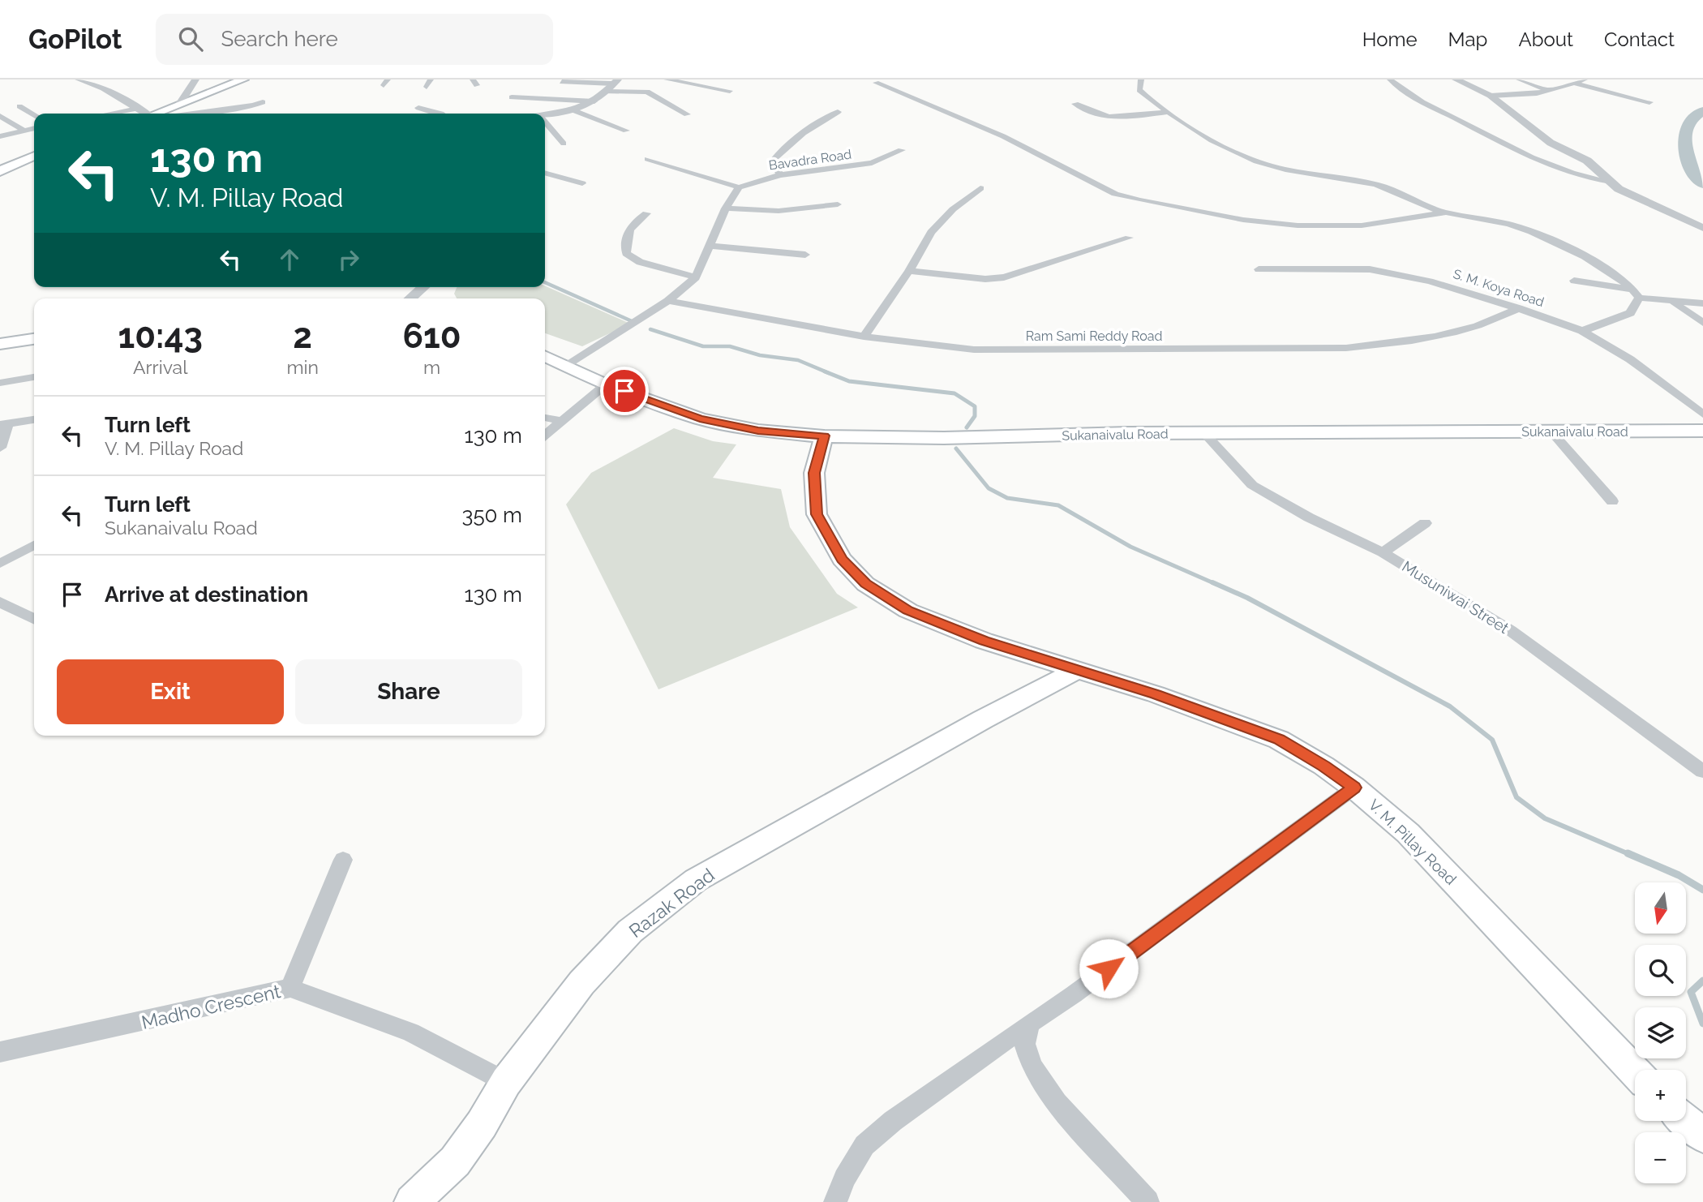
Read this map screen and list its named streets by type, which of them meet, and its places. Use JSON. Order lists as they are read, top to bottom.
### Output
{
  "streets": {
    "main road": ["Sukanaivalu Road", "V. M. Pillay Road", "Razak Road"],
    "street": [
      "Bavadra Road",
      "S. M. Koya Road",
      "Ram Sami Reddy Road",
      "Musuniwai Street",
      "Madho Crescent"
    ]
  },
  "crossings": [
    ["S. M. Koya Road", "Ram Sami Reddy Road"],
    ["Sukanaivalu Road", "Musuniwai Street"],
    ["Sukanaivalu Road", "V. M. Pillay Road"],
    ["V. M. Pillay Road", "Razak Road"],
    ["Razak Road", "Madho Crescent"]
  ],
  "north": "bottom",
  "page": {
    "header": "GoPilot",
    "search": "Search here",
    "nav": [
      "Home",
      "Map",
      "About",
      "Contact"
    ],
    "turn": ["130 m", "V. M. Pillay Road"],
    "eta": [
      "10:43",
      "Arrival",
      "2",
      "min",
      "610",
      "m"
    ],
    "list": [
      {
        "name": "Turn left",
        "note": "V. M. Pillay Road",
        "value": "130 m"
      },
      {
        "name": "Turn left",
        "note": "Sukanaivalu Road",
        "value": "350 m"
      },
      {
        "name": "Arrive at destination",
        "value": "130 m"
      }
    ],
    "buttons": ["Exit", "Share"],
    "map_buttons": ["+", "−"]
  }
}
